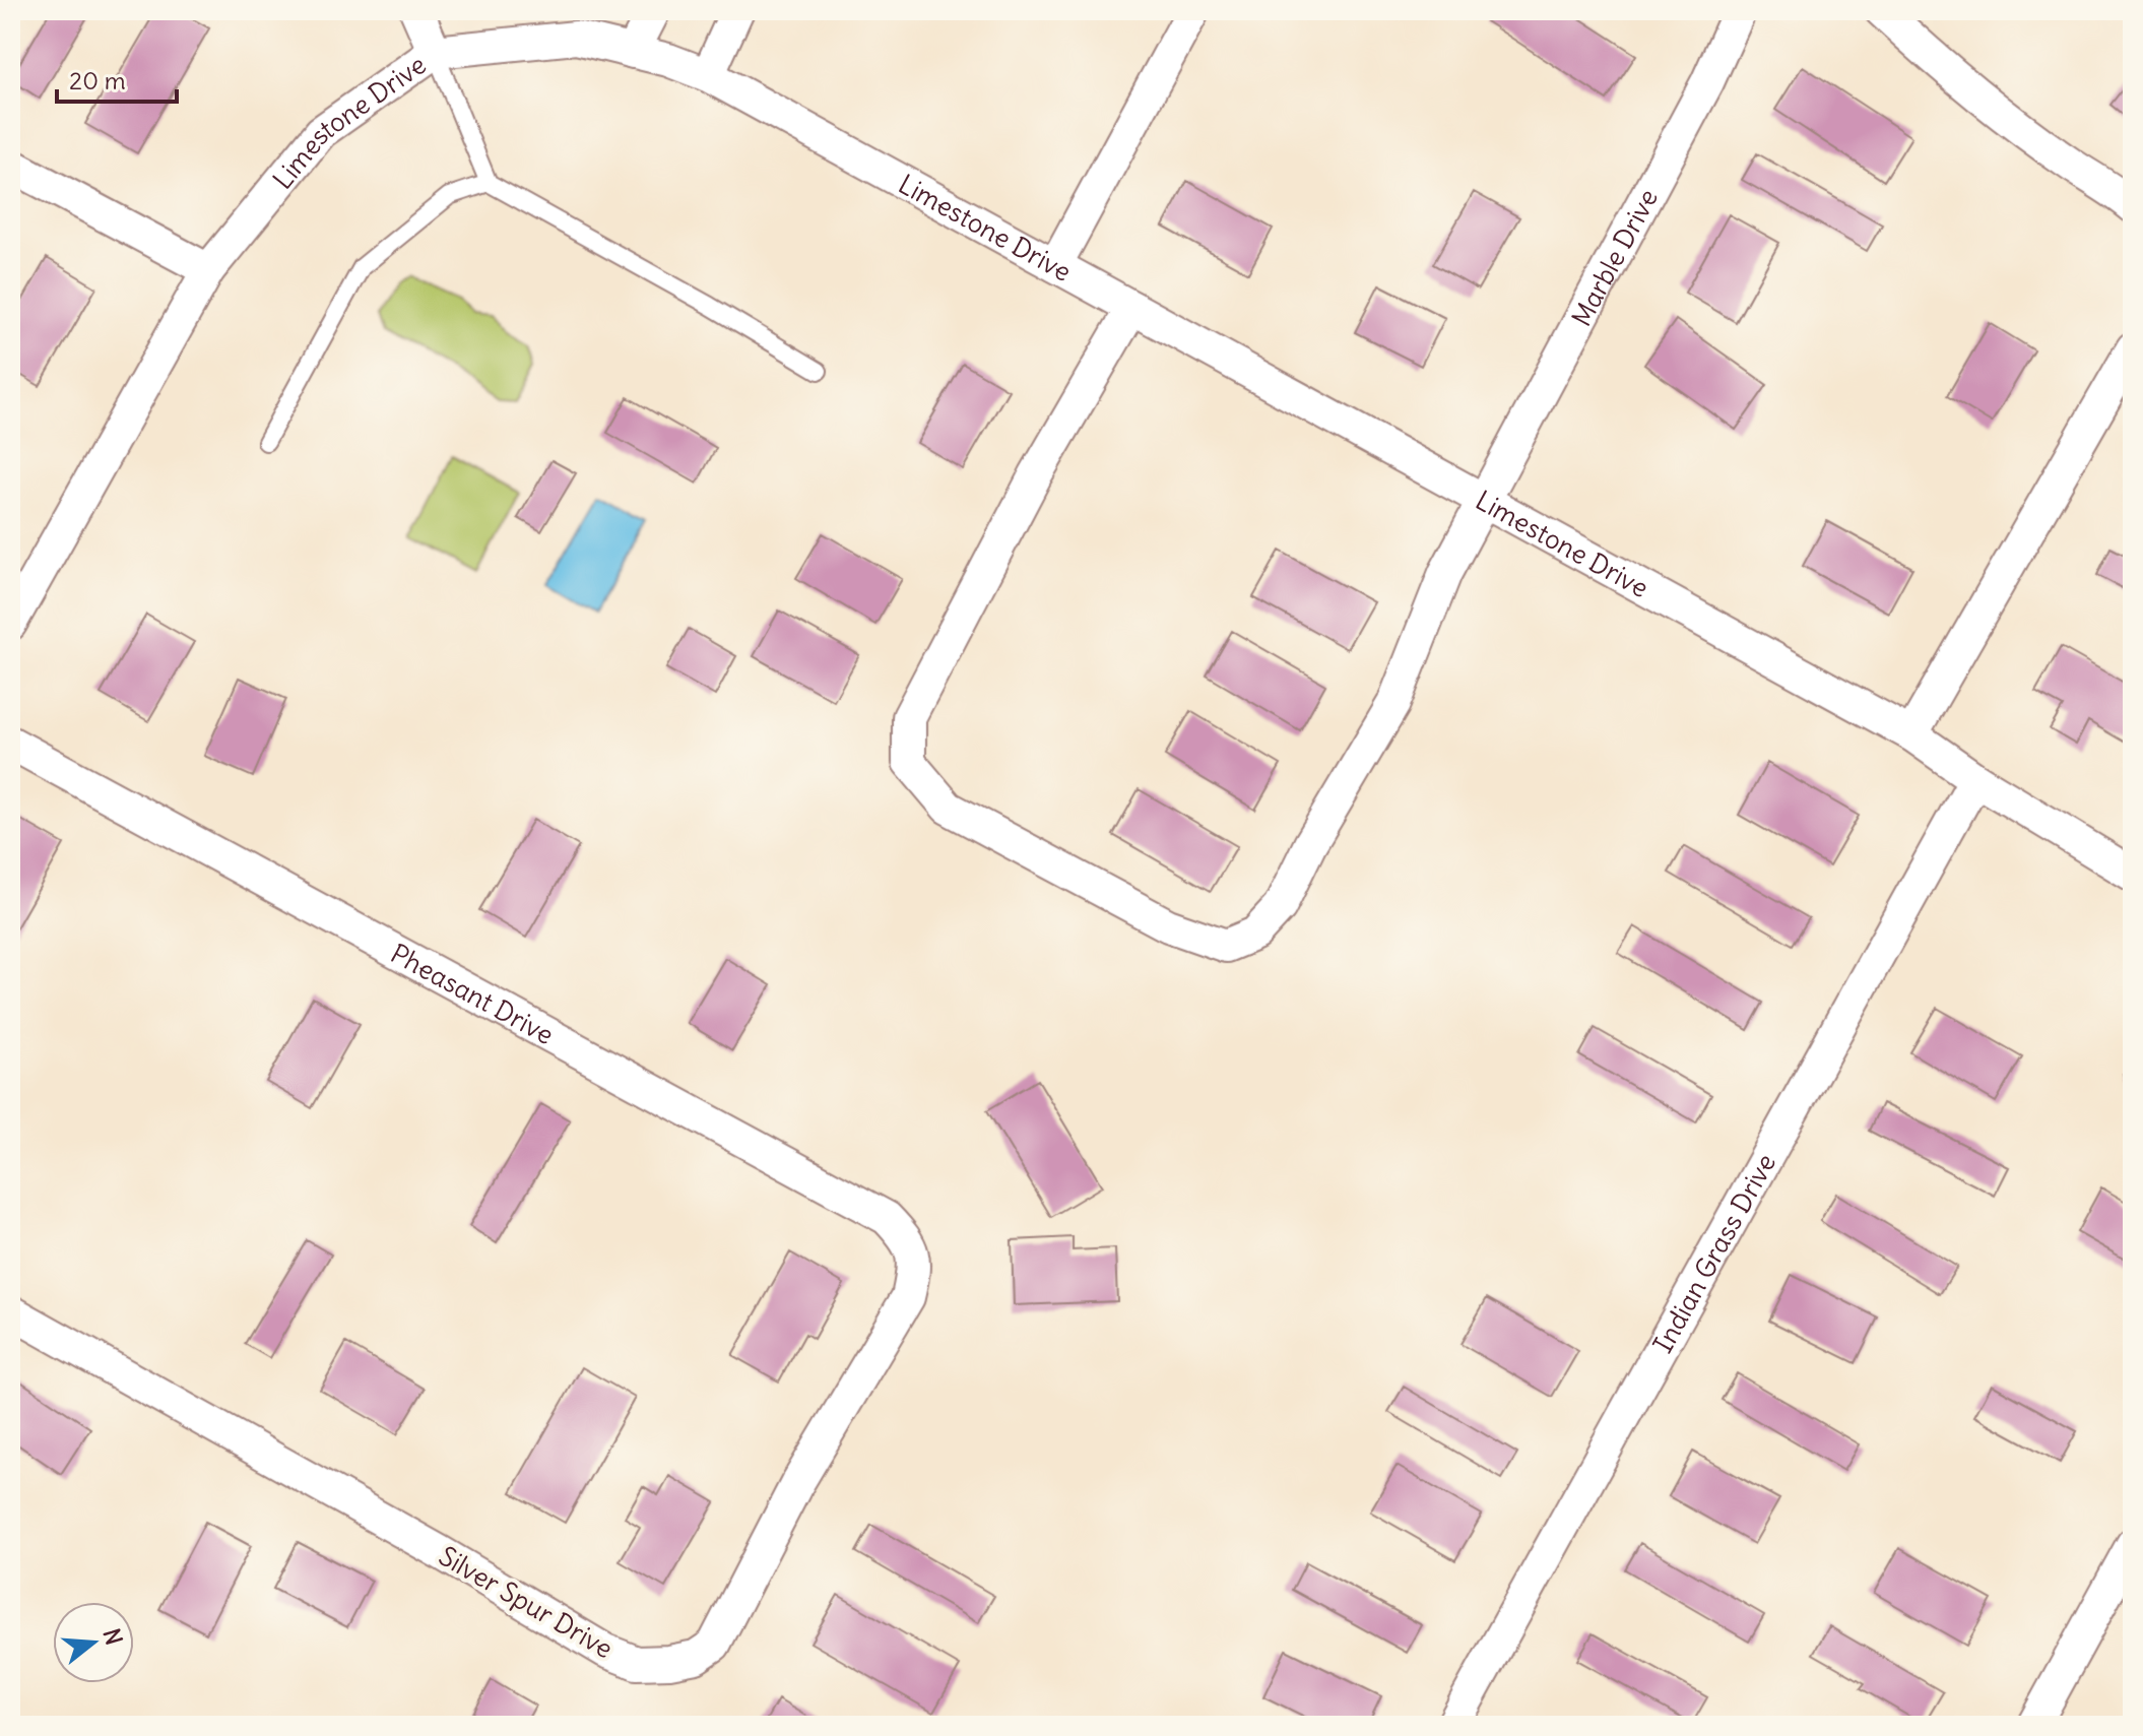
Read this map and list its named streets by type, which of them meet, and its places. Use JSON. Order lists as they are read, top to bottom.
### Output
{
  "streets": {
    "street": [
      "Limestone Drive",
      "Marble Drive",
      "Pheasant Drive",
      "Indian Grass Drive",
      "Silver Spur Drive"
    ]
  },
  "crossings": [
    ["Limestone Drive", "Marble Drive"],
    ["Limestone Drive", "Indian Grass Drive"],
    ["Pheasant Drive", "Silver Spur Drive"]
  ],
  "scale_bar": "20 m",
  "north": "right"
}
